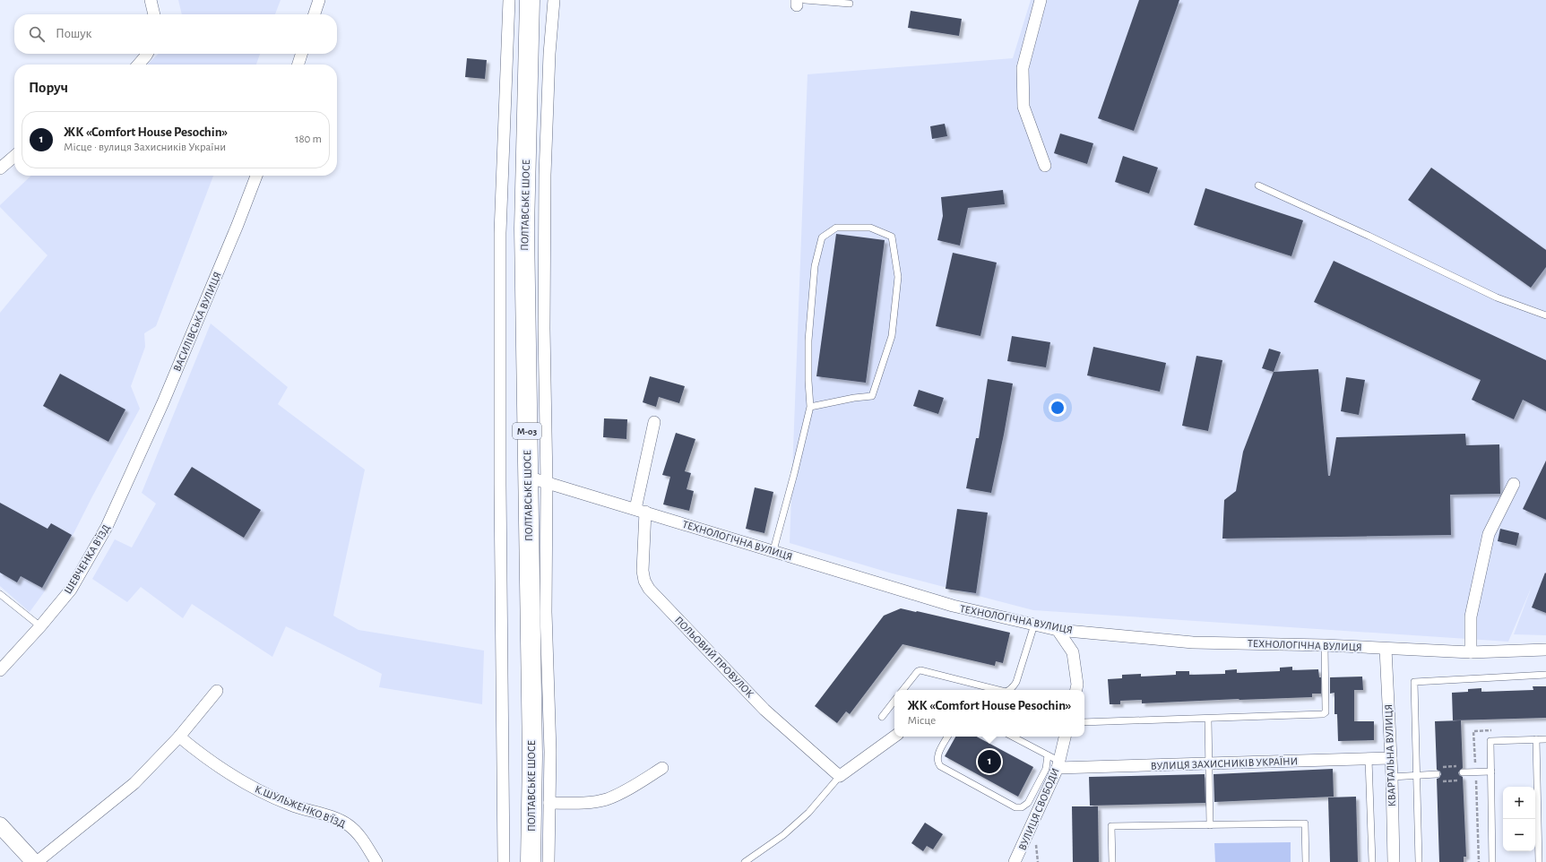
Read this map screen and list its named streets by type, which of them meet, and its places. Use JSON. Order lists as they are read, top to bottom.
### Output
{
  "streets": {
    "highway": ["ПОЛТАВСЬКЕ ШОСЕ", "М-03"],
    "street": [
      "ВАСИЛІВСЬКА ВУЛИЦЯ",
      "ТЕХНОЛОГІЧНА ВУЛИЦЯ",
      "ШЕВЧЕНКА В’ЇЗД",
      "ПОЛЬОВИЙ ПРОВУЛОК",
      "КВАРТАЛЬНА ВУЛИЦЯ",
      "ВУЛИЦЯ ЗАХИСНИКІВ УКРАЇНИ",
      "К.ШУЛЬЖЕНКО В’ЇЗД",
      "ВУЛИЦЯ СВОБОДИ"
    ]
  },
  "crossings": [
    ["ПОЛТАВСЬКЕ ШОСЕ", "ТЕХНОЛОГІЧНА ВУЛИЦЯ"],
    ["ВАСИЛІВСЬКА ВУЛИЦЯ", "ШЕВЧЕНКА В’ЇЗД"],
    ["ТЕХНОЛОГІЧНА ВУЛИЦЯ", "ПОЛЬОВИЙ ПРОВУЛОК"],
    ["ТЕХНОЛОГІЧНА ВУЛИЦЯ", "КВАРТАЛЬНА ВУЛИЦЯ"],
    ["КВАРТАЛЬНА ВУЛИЦЯ", "ВУЛИЦЯ ЗАХИСНИКІВ УКРАЇНИ"],
    ["ВУЛИЦЯ ЗАХИСНИКІВ УКРАЇНИ", "ВУЛИЦЯ СВОБОДИ"]
  ],
  "page": {
    "search": "Пошук",
    "heading": "Поруч",
    "list": [
      {
        "mark": "1",
        "name": "ЖК «Comfort House Pesochin»",
        "note": "Місце · вулиця Захисників України",
        "value": "180 m"
      }
    ],
    "popup": ["ЖК «Comfort House Pesochin»", "Місце"],
    "pins": "1",
    "map_buttons": ["+", "−"]
  }
}
